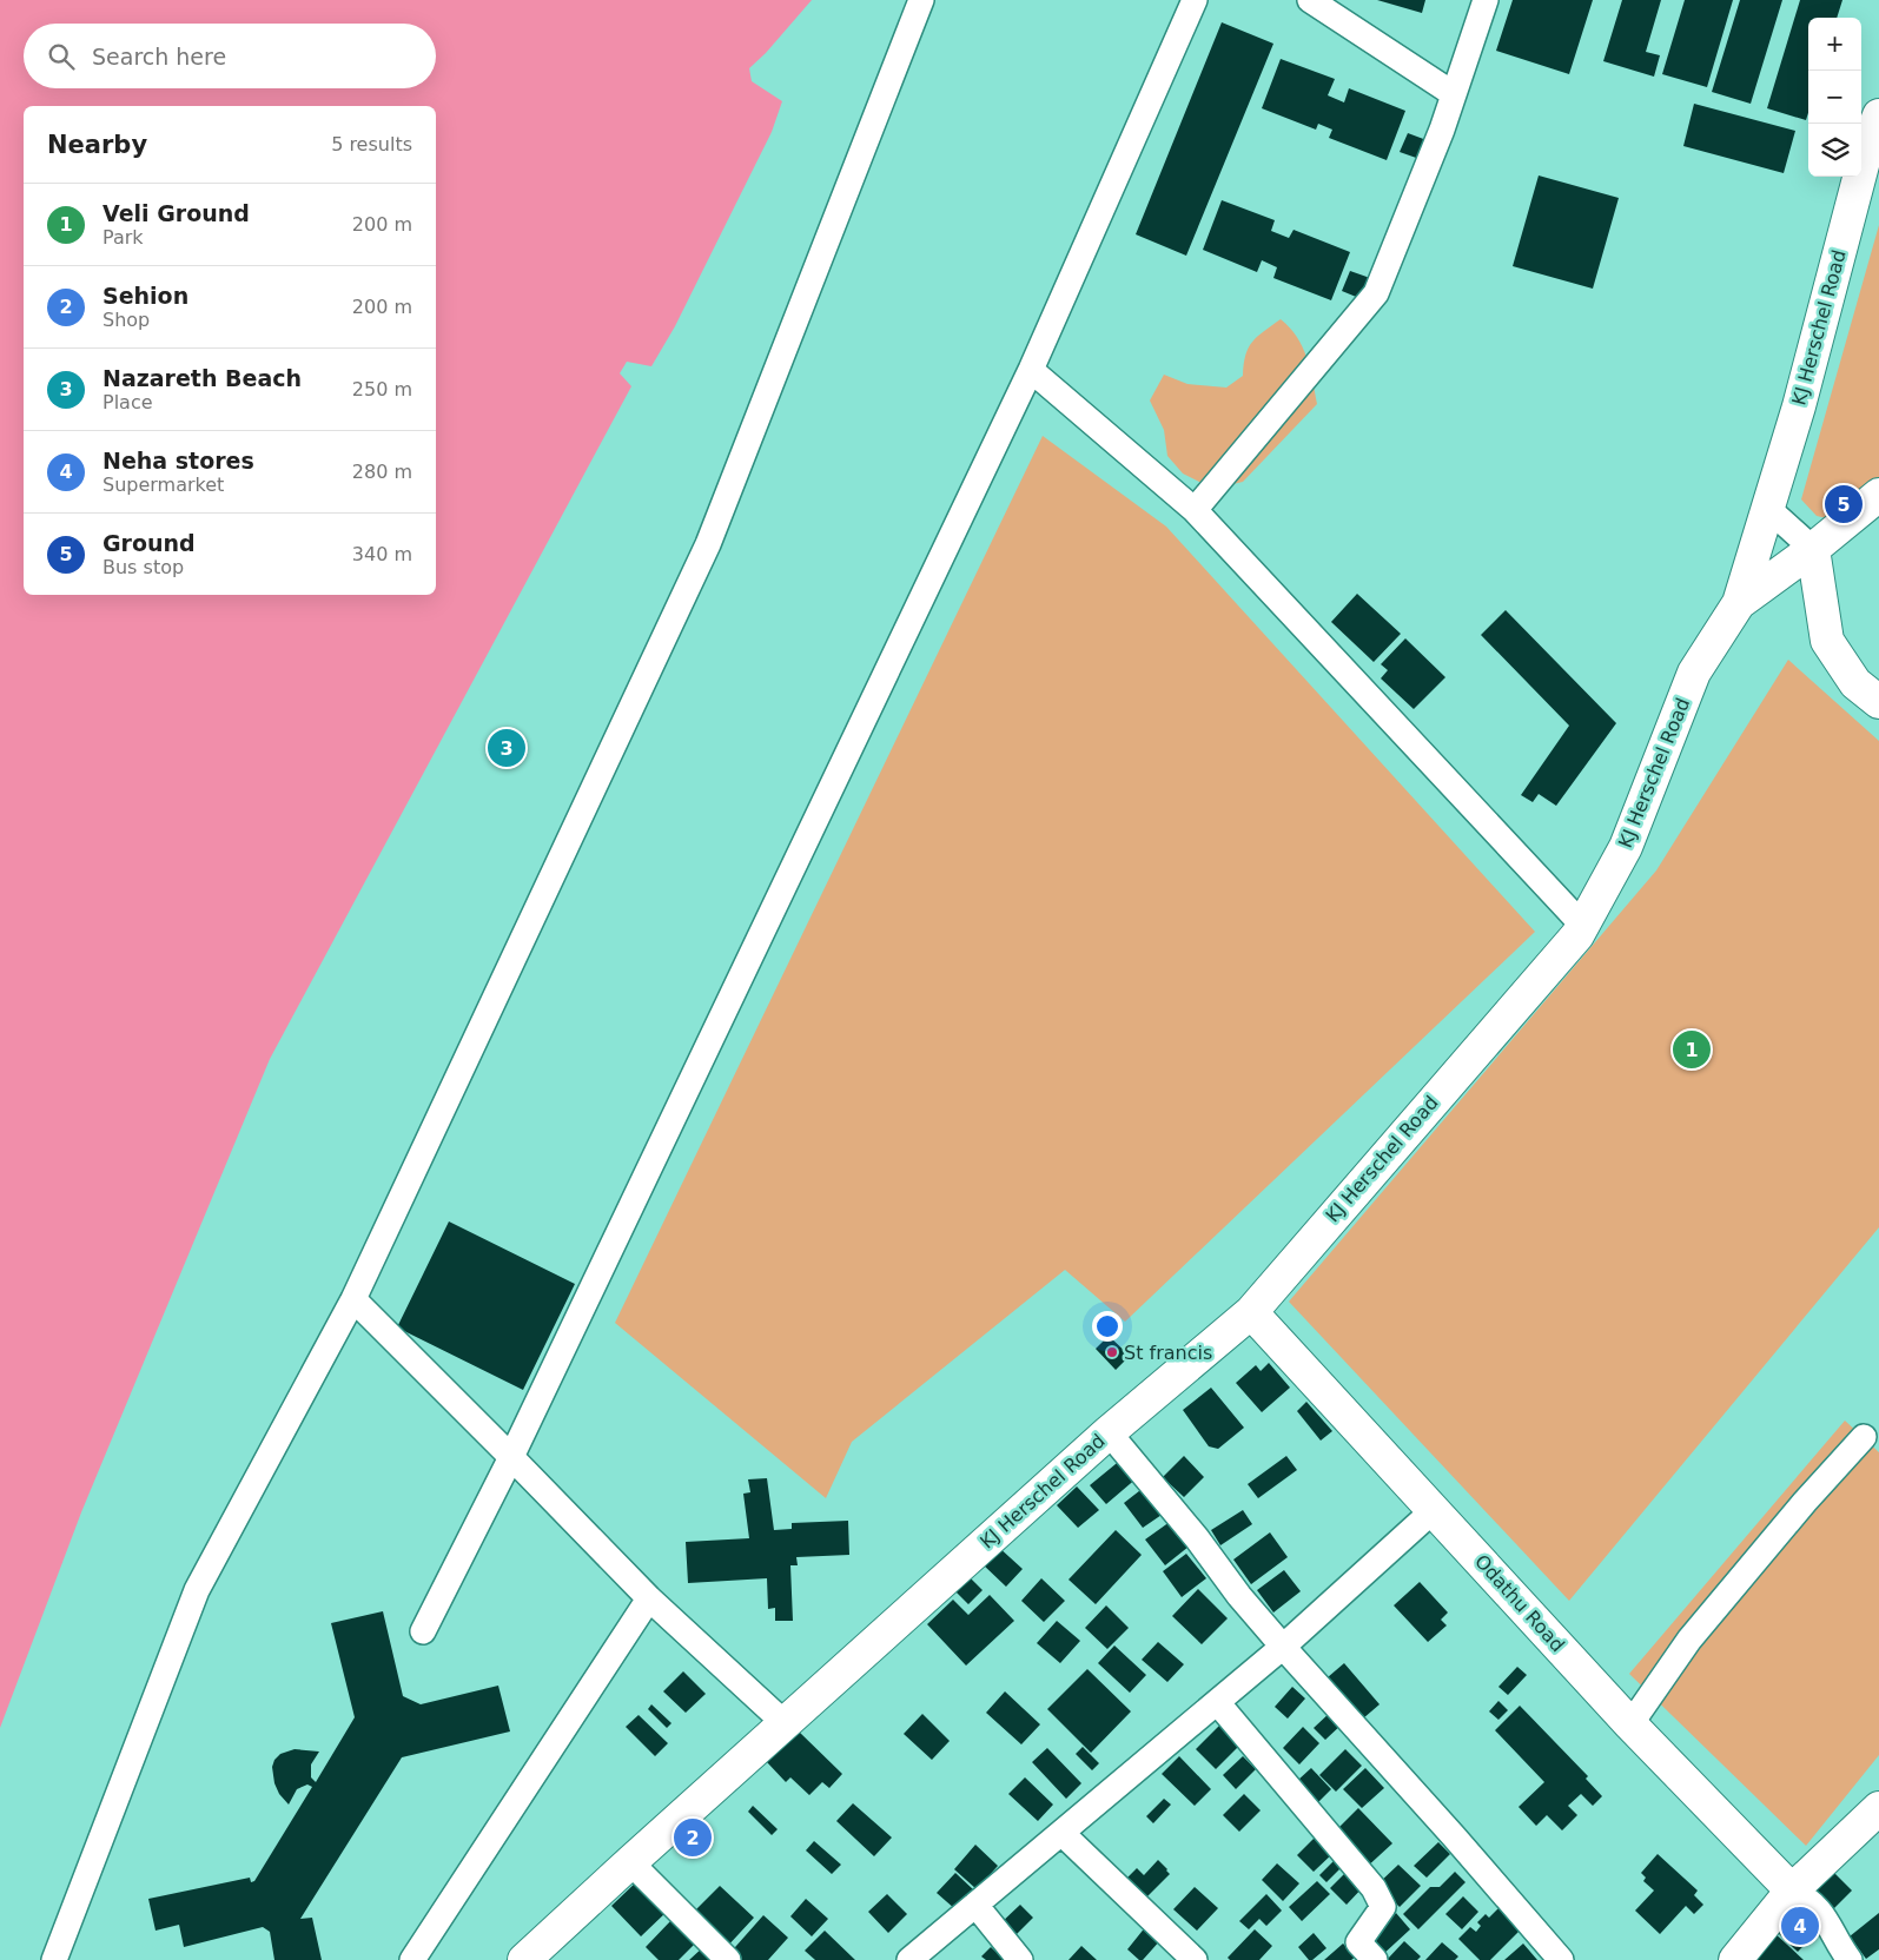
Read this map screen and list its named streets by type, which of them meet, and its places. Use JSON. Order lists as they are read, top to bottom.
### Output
{
  "streets": {
    "main road": ["KJ Herschel Road", "Odathu Road"]
  },
  "crossings": [
    ["KJ Herschel Road", "Odathu Road"]
  ],
  "places": ["St francis"],
  "page": {
    "map_buttons": ["+", "−"],
    "search": "Search here",
    "heading": ["Nearby", "5 results"],
    "list": [
      {
        "mark": "1",
        "name": "Veli Ground",
        "note": "Park",
        "value": "200 m"
      },
      {
        "mark": "2",
        "name": "Sehion",
        "note": "Shop",
        "value": "200 m"
      },
      {
        "mark": "3",
        "name": "Nazareth Beach",
        "note": "Place",
        "value": "250 m"
      },
      {
        "mark": "4",
        "name": "Neha stores",
        "note": "Supermarket",
        "value": "280 m"
      },
      {
        "mark": "5",
        "name": "Ground",
        "note": "Bus stop",
        "value": "340 m"
      }
    ],
    "pins": [
      "5",
      "3",
      "1",
      "2",
      "4"
    ]
  }
}
